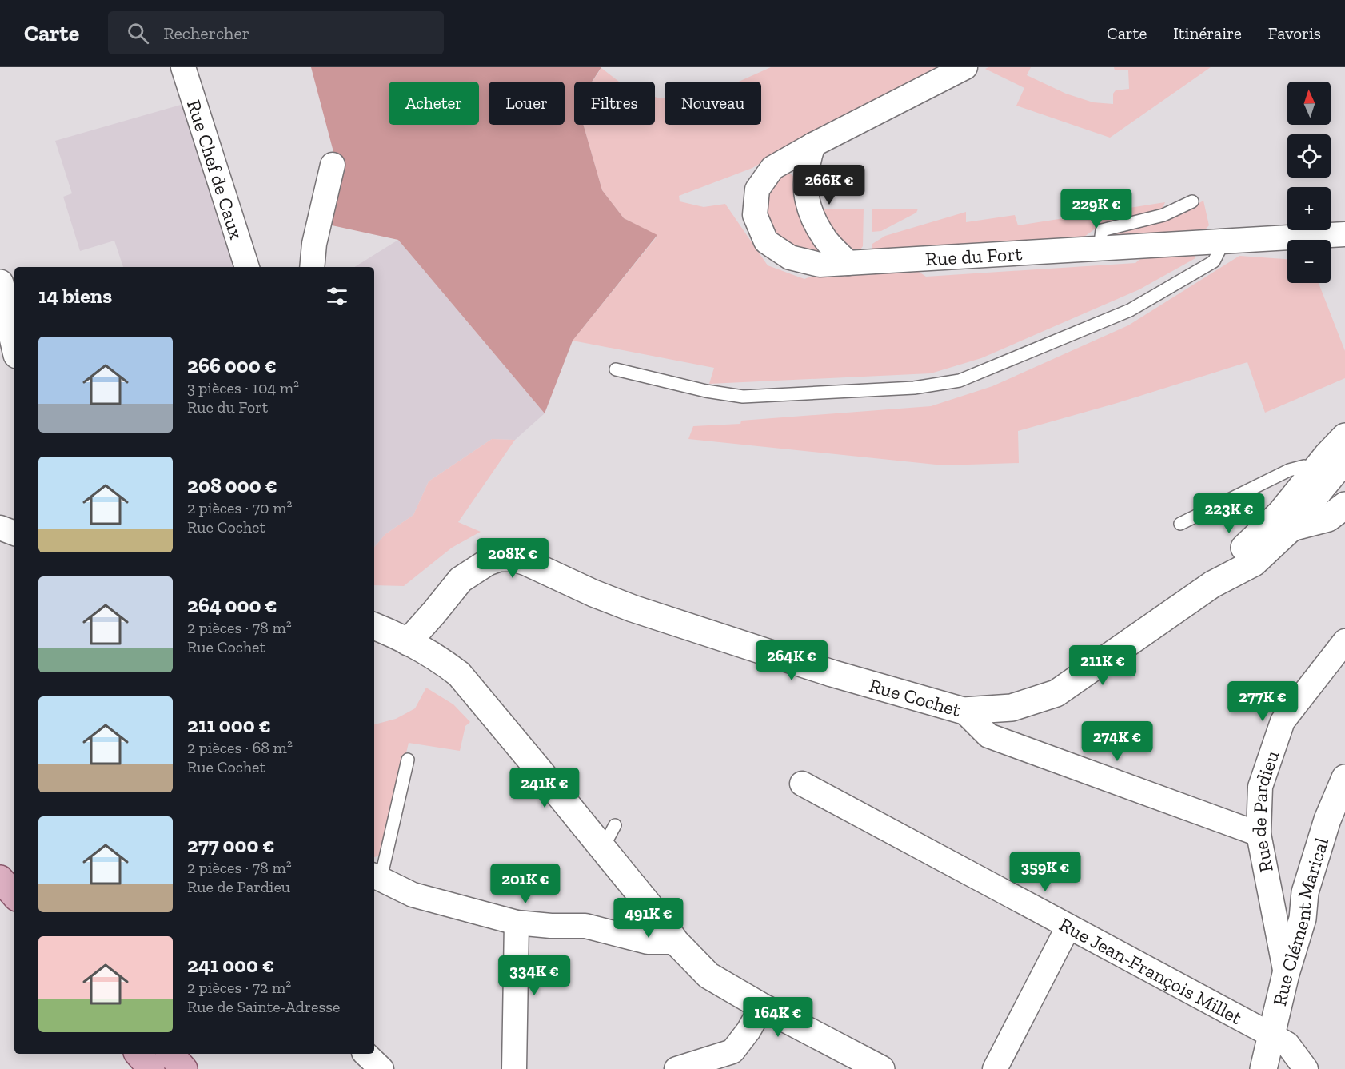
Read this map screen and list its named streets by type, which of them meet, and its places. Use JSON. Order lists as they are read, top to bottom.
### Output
{
  "streets": {
    "street": [
      "Rue Chef de Caux",
      "Rue du Fort",
      "Rue Cochet",
      "Rue de Pardieu",
      "Rue Clément Marical",
      "Rue Jean-François Millet"
    ]
  },
  "crossings": [
    ["Rue de Pardieu", "Rue Clément Marical"],
    ["Rue Clément Marical", "Rue Jean-François Millet"]
  ],
  "north": "top",
  "page": {
    "header": "Carte",
    "search": "Rechercher",
    "nav": ["Carte", "Itinéraire", "Favoris"],
    "map_buttons": ["+", "−"],
    "chip": [
      "Acheter",
      "Louer",
      "Filtres",
      "Nouveau"
    ],
    "price": [
      "266K €",
      "229K €",
      "223K €",
      "208K €",
      "264K €",
      "211K €",
      "277K €",
      "274K €",
      "241K €",
      "359K €",
      "201K €",
      "491K €",
      "334K €",
      "164K €"
    ],
    "heading": "14 biens",
    "list": [
      {
        "name": "266 000 €",
        "note": "3 pièces · 104 m² · Rue du Fort"
      },
      {
        "name": "208 000 €",
        "note": "2 pièces · 70 m² · Rue Cochet"
      },
      {
        "name": "264 000 €",
        "note": "2 pièces · 78 m² · Rue Cochet"
      },
      {
        "name": "211 000 €",
        "note": "2 pièces · 68 m² · Rue Cochet"
      },
      {
        "name": "277 000 €",
        "note": "2 pièces · 78 m² · Rue de Pardieu"
      },
      {
        "name": "241 000 €",
        "note": "2 pièces · 72 m² · Rue de Sainte-Adresse"
      }
    ]
  }
}
